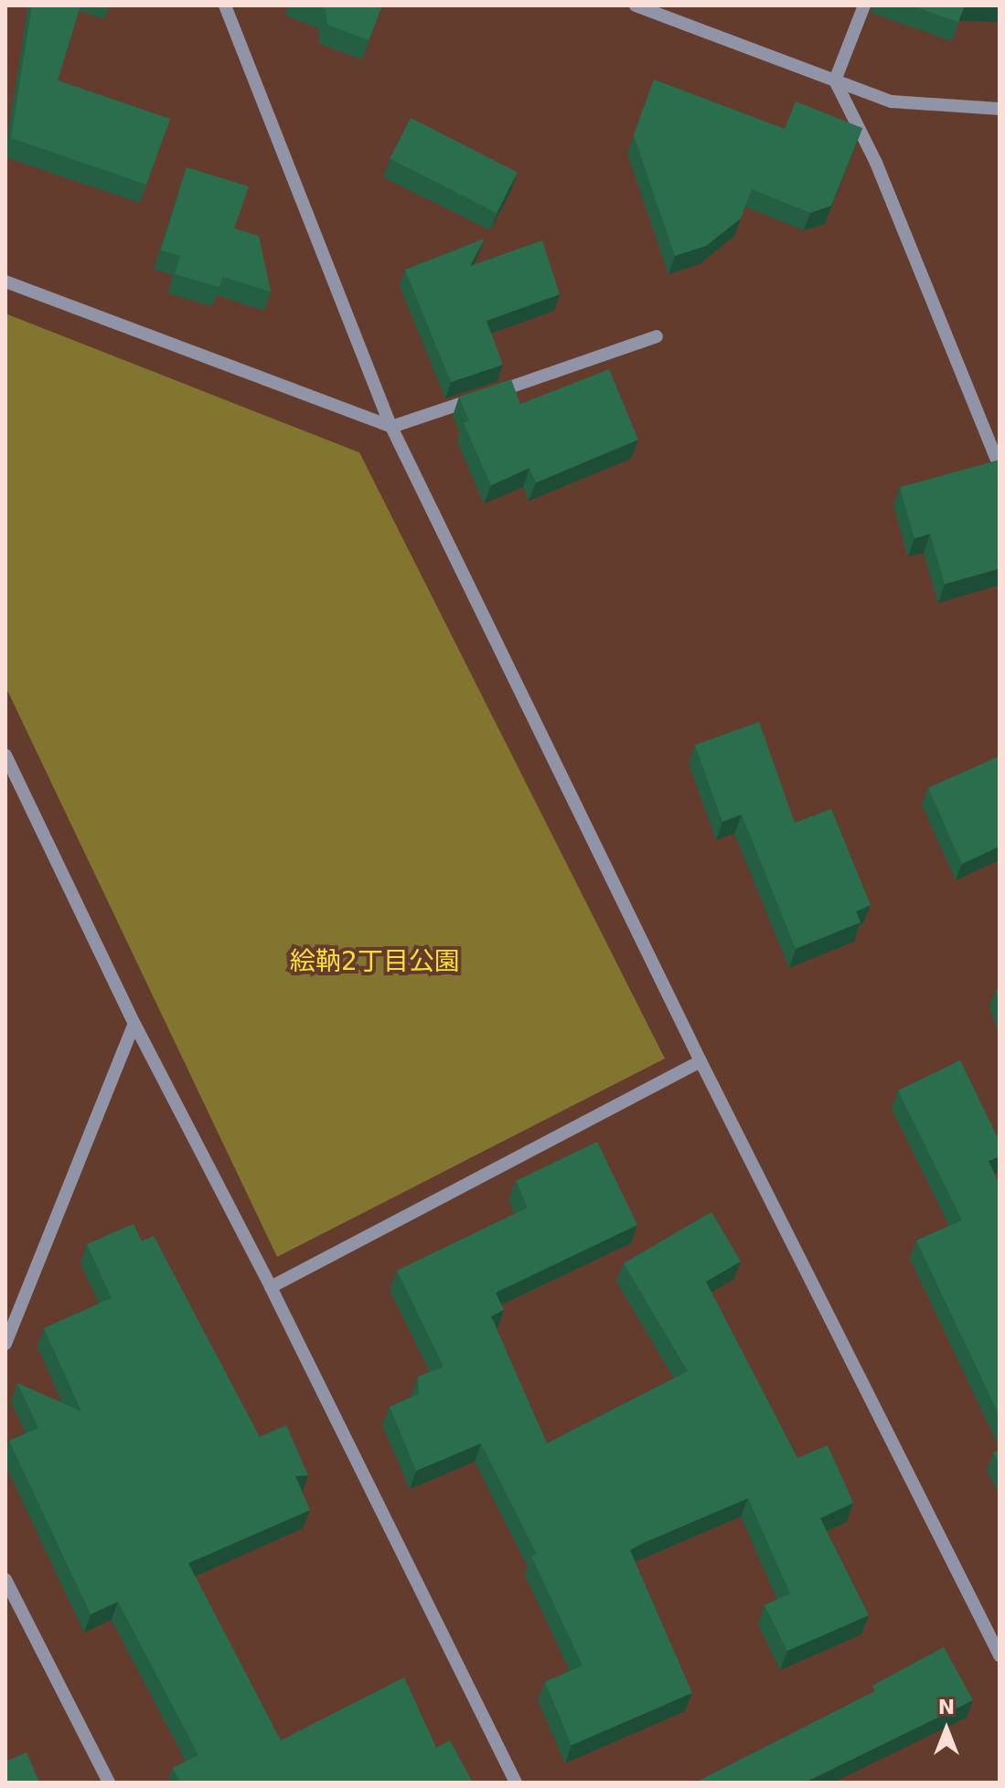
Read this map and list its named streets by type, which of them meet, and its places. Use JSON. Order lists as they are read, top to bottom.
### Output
{
  "parks": ["絵靹2丁目公園"],
  "north": "top"
}
